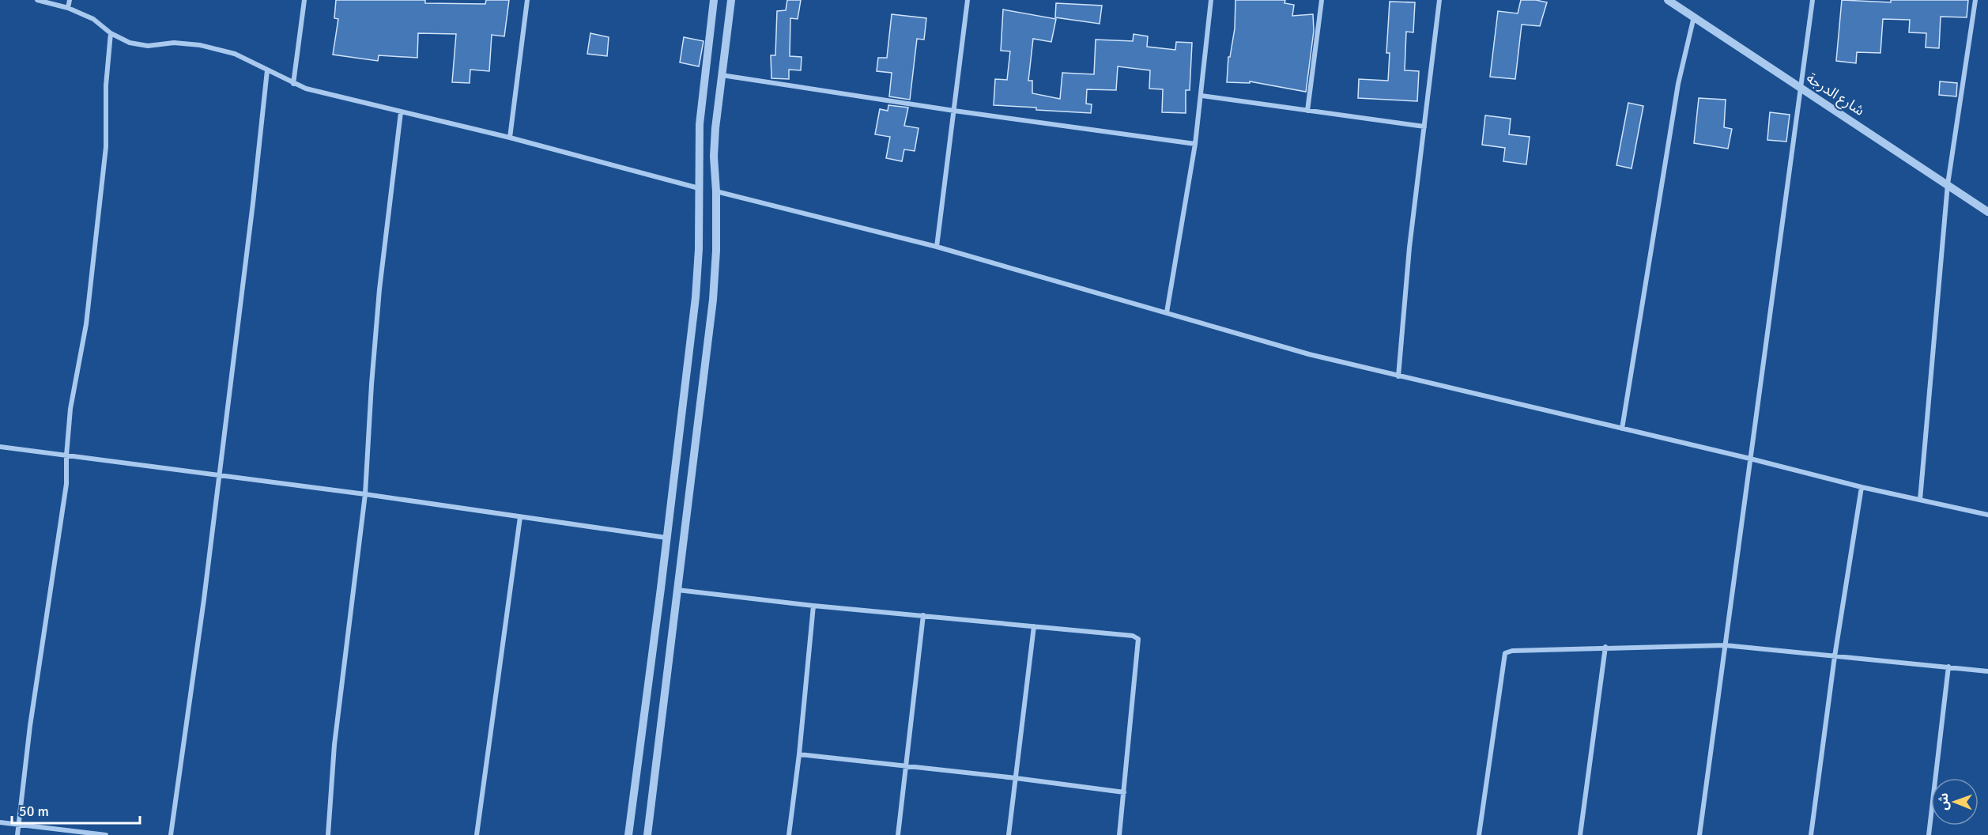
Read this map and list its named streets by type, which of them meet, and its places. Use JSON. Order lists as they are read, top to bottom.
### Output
{
  "streets": {
    "street": ["شارع الدرجة"]
  },
  "scale_bar": "50 m",
  "north": "left"
}
